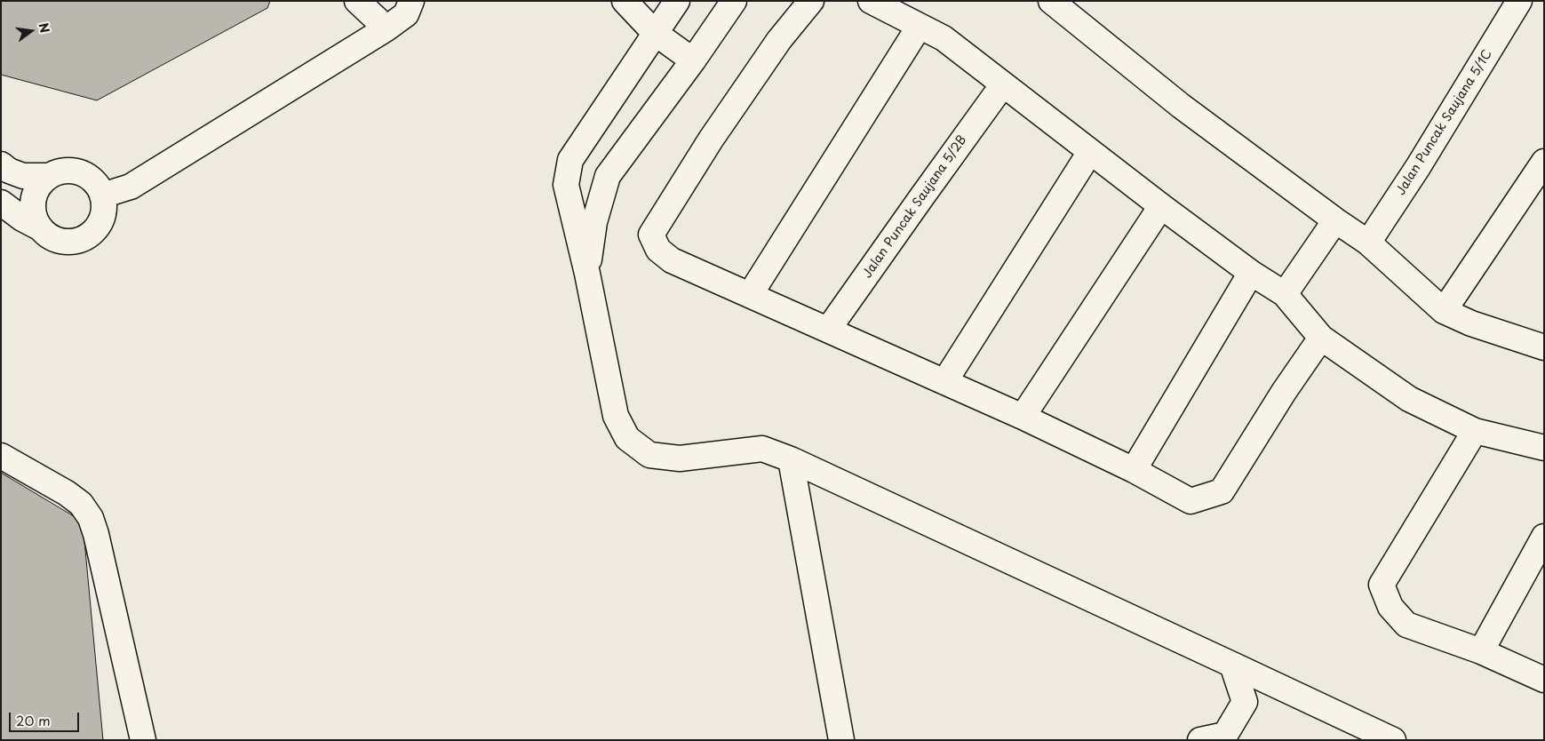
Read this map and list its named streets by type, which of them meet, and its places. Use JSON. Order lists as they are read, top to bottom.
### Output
{
  "streets": {
    "street": ["Jalan Puncak Saujana 5/1C", "Jalan Puncak Saujana 5/2B"]
  },
  "scale_bar": "20 m",
  "north": "right"
}
